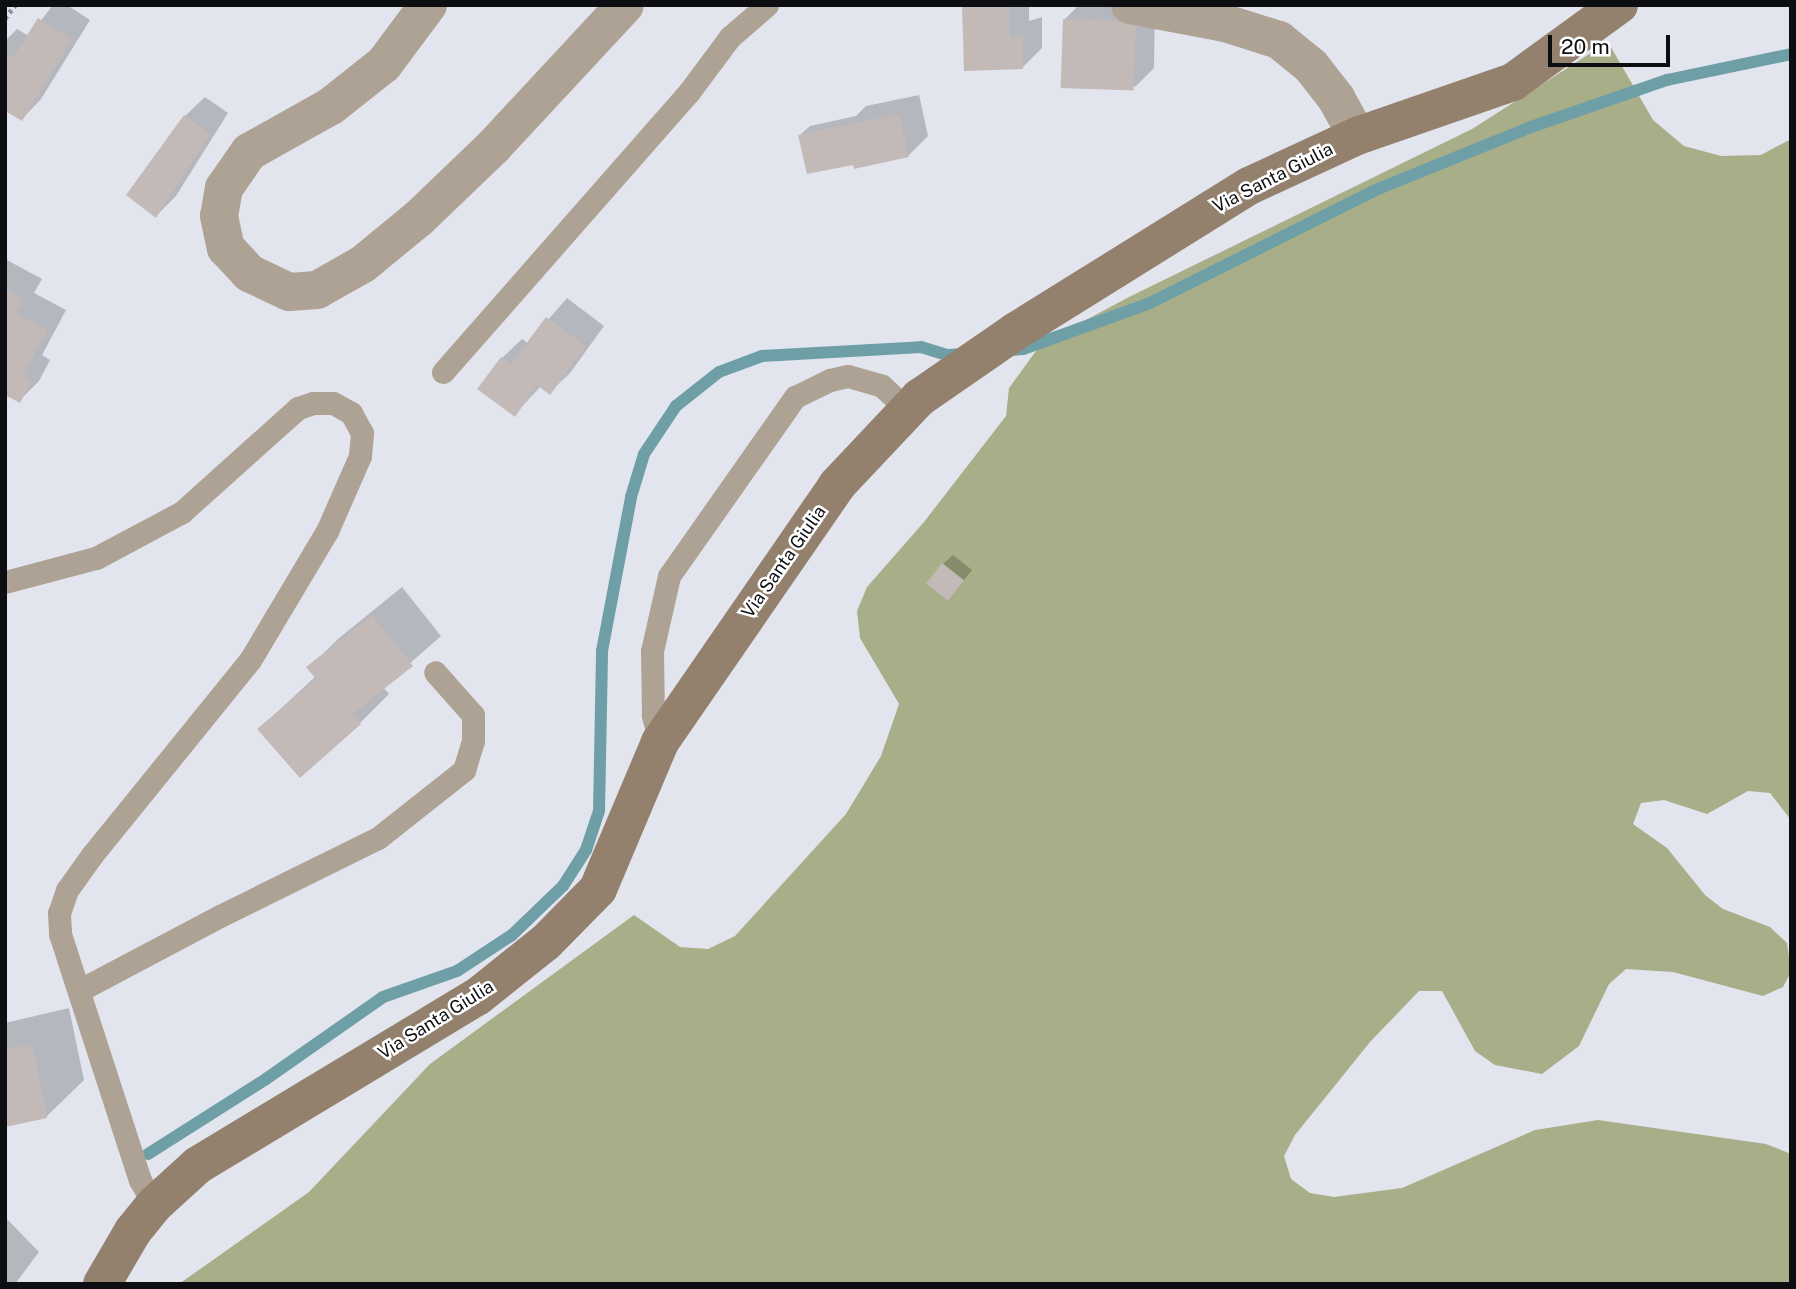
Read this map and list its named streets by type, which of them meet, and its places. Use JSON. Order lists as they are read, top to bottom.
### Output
{
  "streets": {
    "street": ["Via Santa Giulia"]
  },
  "scale_bar": "20 m"
}
